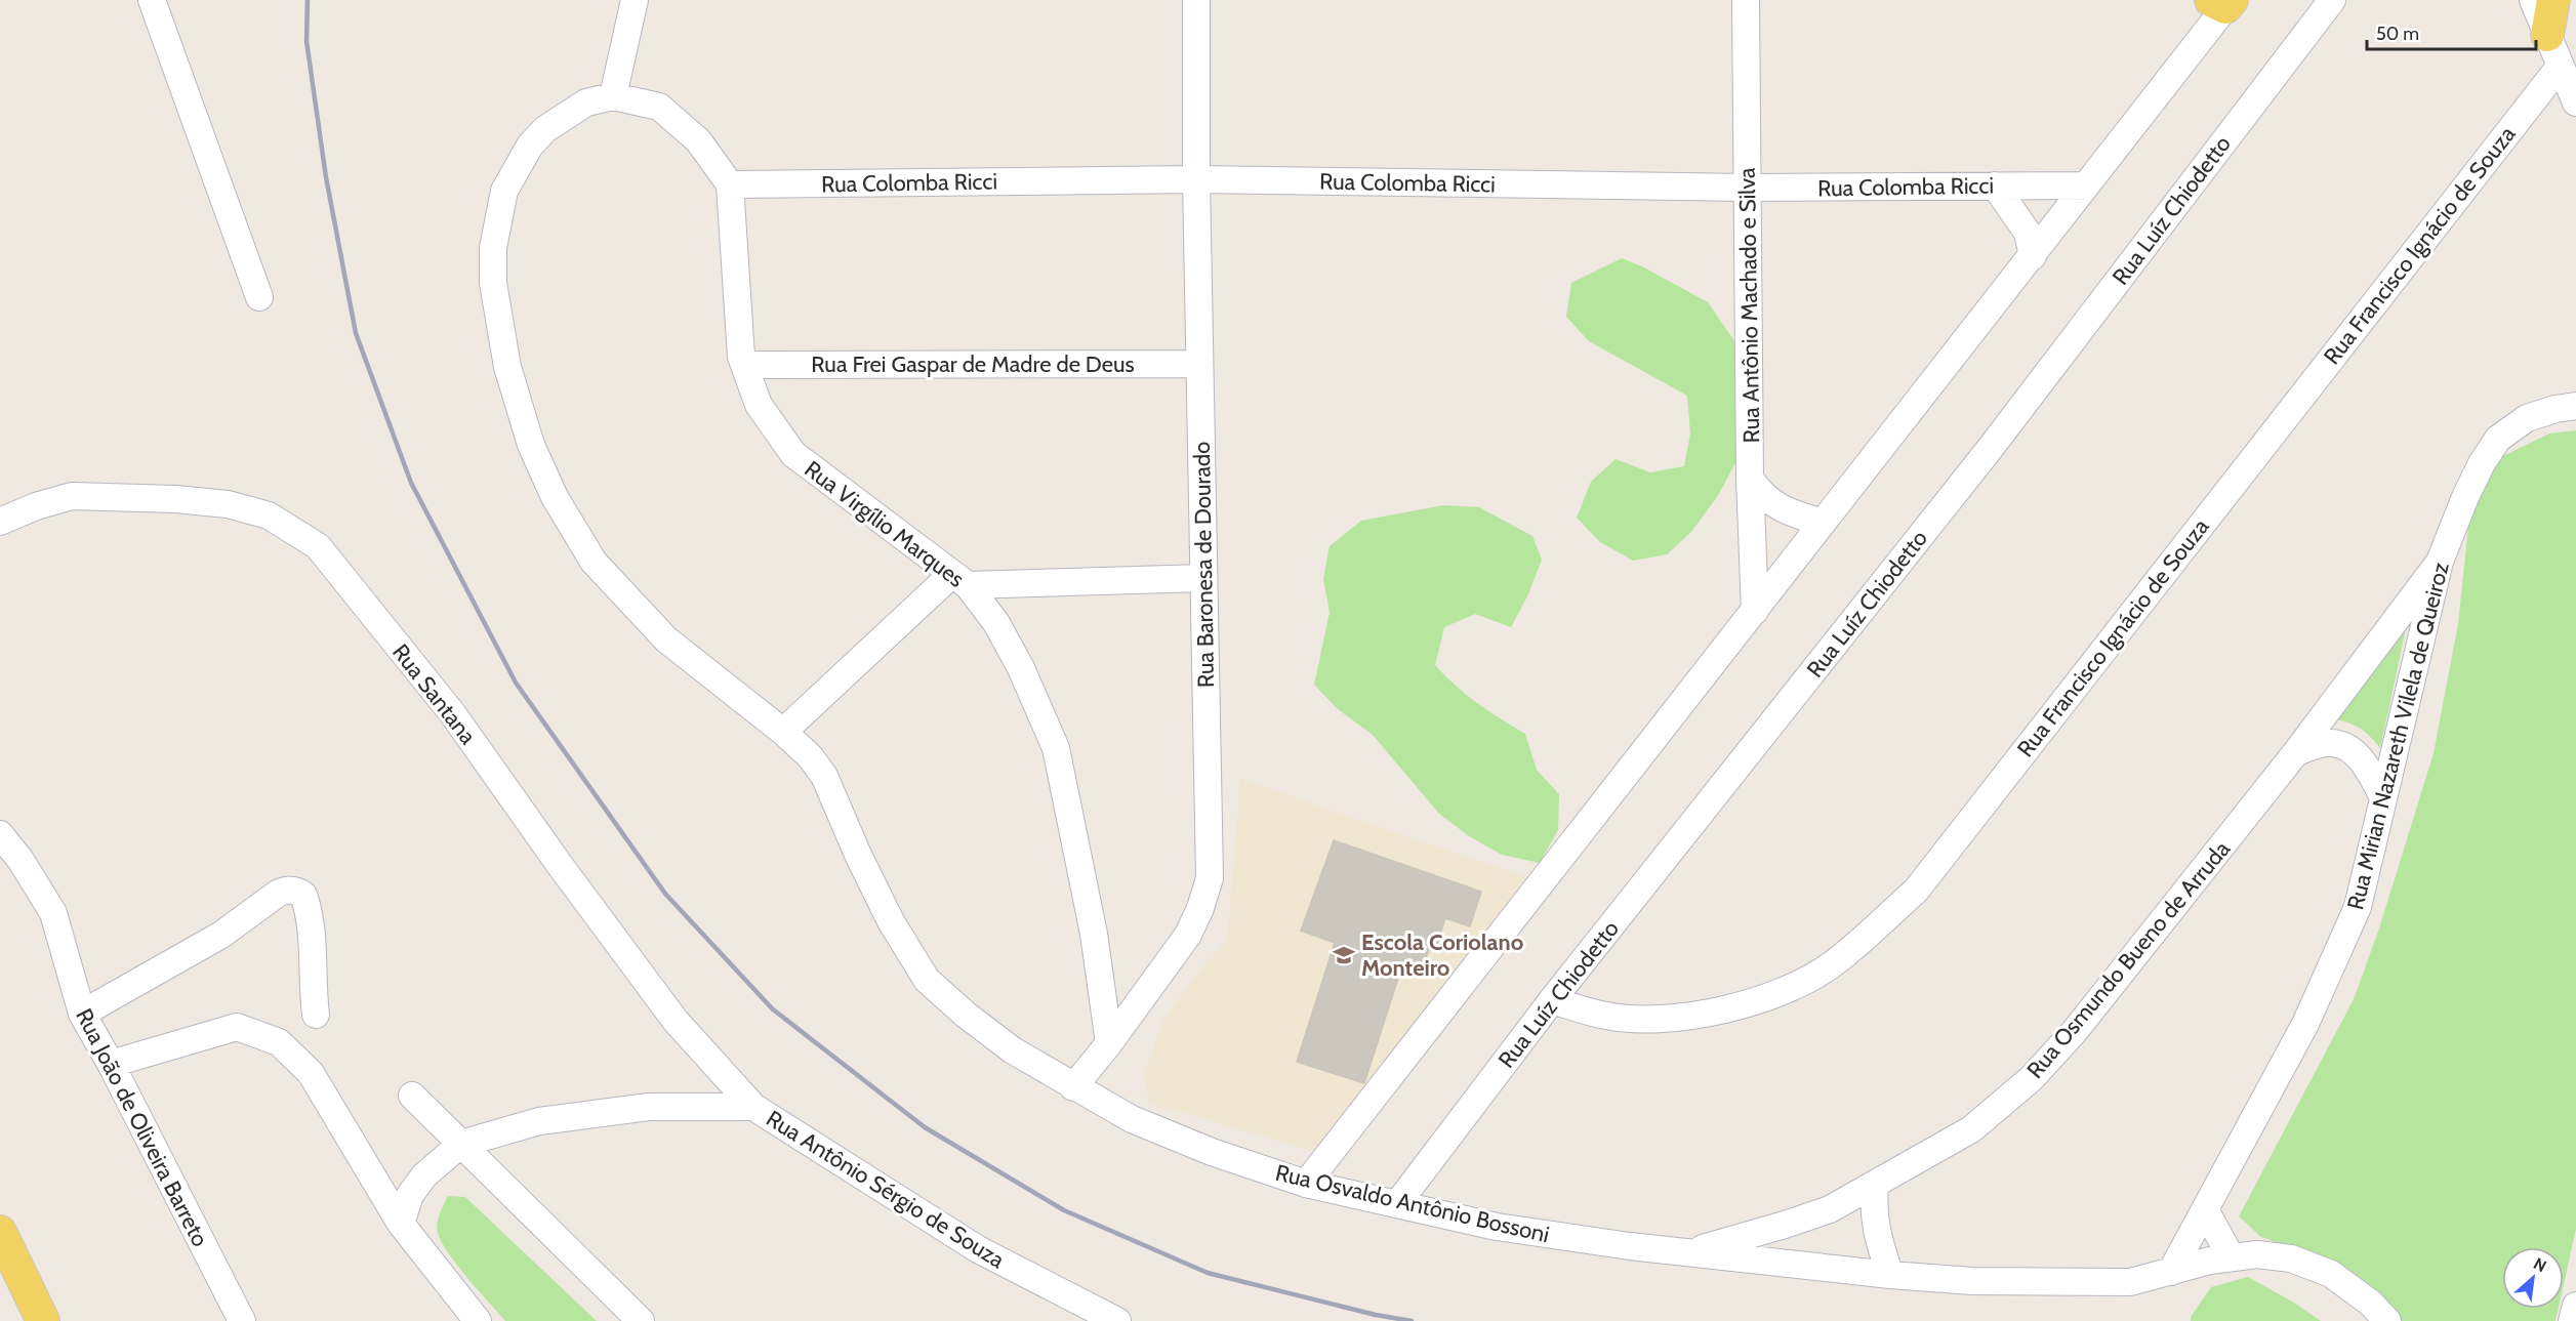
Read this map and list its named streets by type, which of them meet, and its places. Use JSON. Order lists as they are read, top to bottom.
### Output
{
  "streets": {
    "street": [
      "Rua Colomba Ricci",
      "Rua Luíz Chiodetto",
      "Rua Francisco Ignácio de Souza",
      "Rua Antônio Machado e Silva",
      "Rua Frei Gaspar de Madre de Deus",
      "Rua Virgílio Marques",
      "Rua Baronesa de Dourado",
      "Rua Santana",
      "Rua Mirian Nazareth Vilela de Queiroz",
      "Rua Osmundo Bueno de Arruda",
      "Rua João de Oliveira Barreto",
      "Rua Antônio Sérgio de Souza",
      "Rua Osvaldo Antônio Bossoni"
    ]
  },
  "crossings": [
    ["Rua Colomba Ricci", "Rua Antônio Machado e Silva"],
    ["Rua Colomba Ricci", "Rua Virgílio Marques"],
    ["Rua Colomba Ricci", "Rua Baronesa de Dourado"],
    ["Rua Luíz Chiodetto", "Rua Francisco Ignácio de Souza"],
    ["Rua Luíz Chiodetto", "Rua Osvaldo Antônio Bossoni"],
    ["Rua Frei Gaspar de Madre de Deus", "Rua Virgílio Marques"],
    ["Rua Frei Gaspar de Madre de Deus", "Rua Baronesa de Dourado"],
    ["Rua Virgílio Marques", "Rua Baronesa de Dourado"],
    ["Rua Baronesa de Dourado", "Rua Osvaldo Antônio Bossoni"],
    ["Rua Santana", "Rua Antônio Sérgio de Souza"],
    ["Rua Mirian Nazareth Vilela de Queiroz", "Rua Osmundo Bueno de Arruda"],
    ["Rua Mirian Nazareth Vilela de Queiroz", "Rua Osvaldo Antônio Bossoni"],
    ["Rua Osmundo Bueno de Arruda", "Rua Osvaldo Antônio Bossoni"]
  ],
  "places": {
    "school or university": ["Escola Coriolano Monteiro"]
  },
  "scale_bar": "50 m",
  "north": "top right"
}
